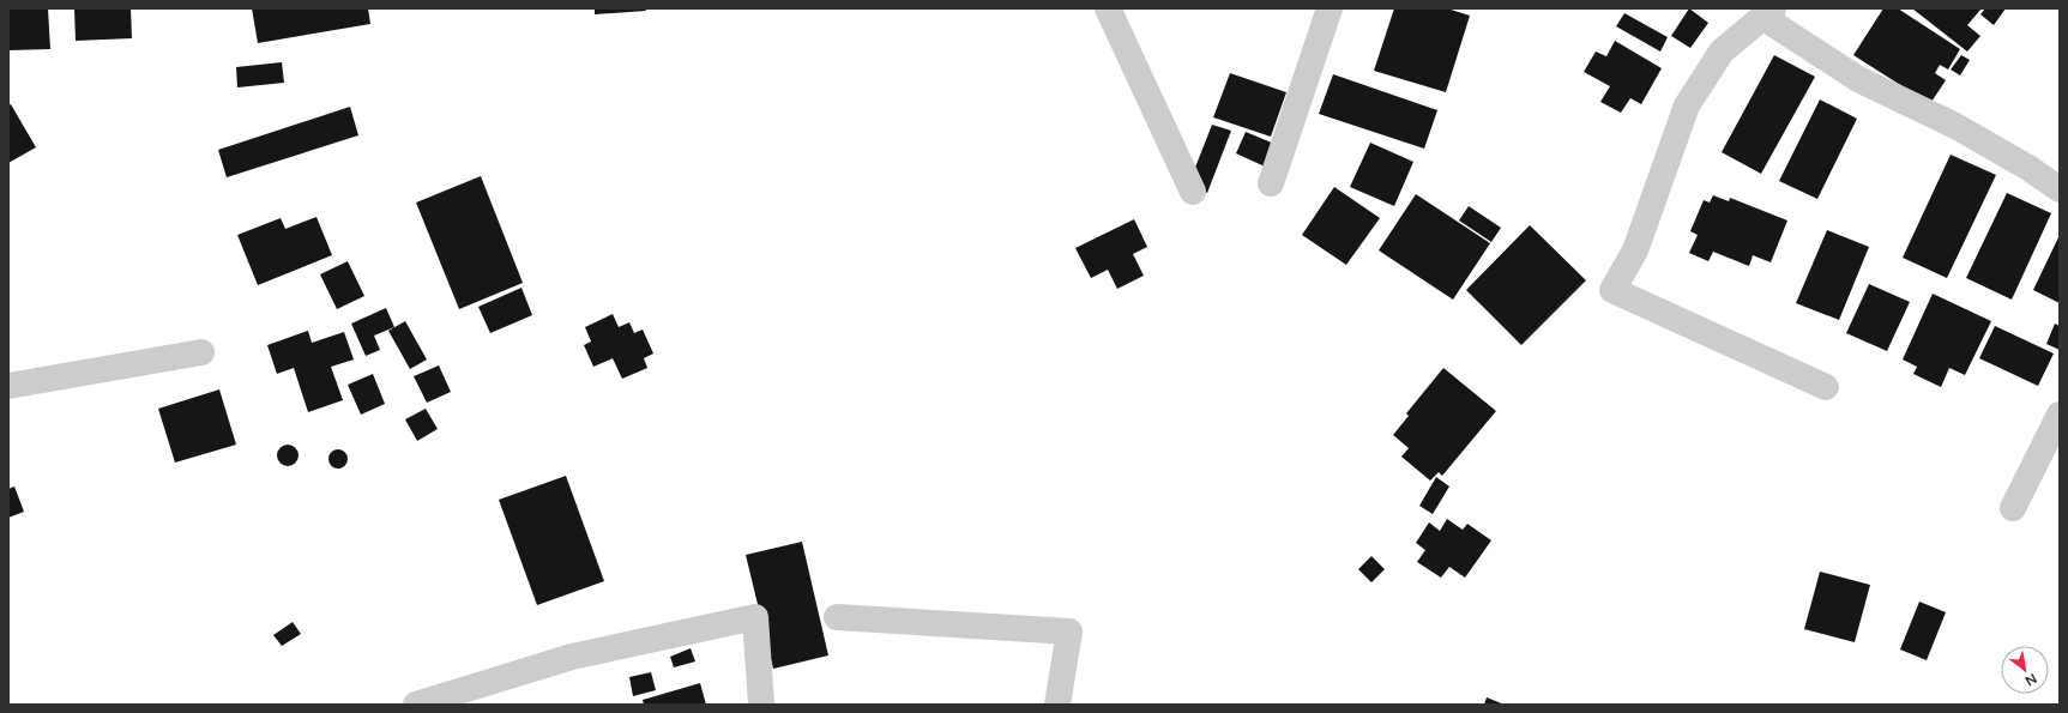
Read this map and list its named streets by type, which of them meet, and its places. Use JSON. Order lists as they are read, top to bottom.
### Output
{
  "north": "bottom right"
}
